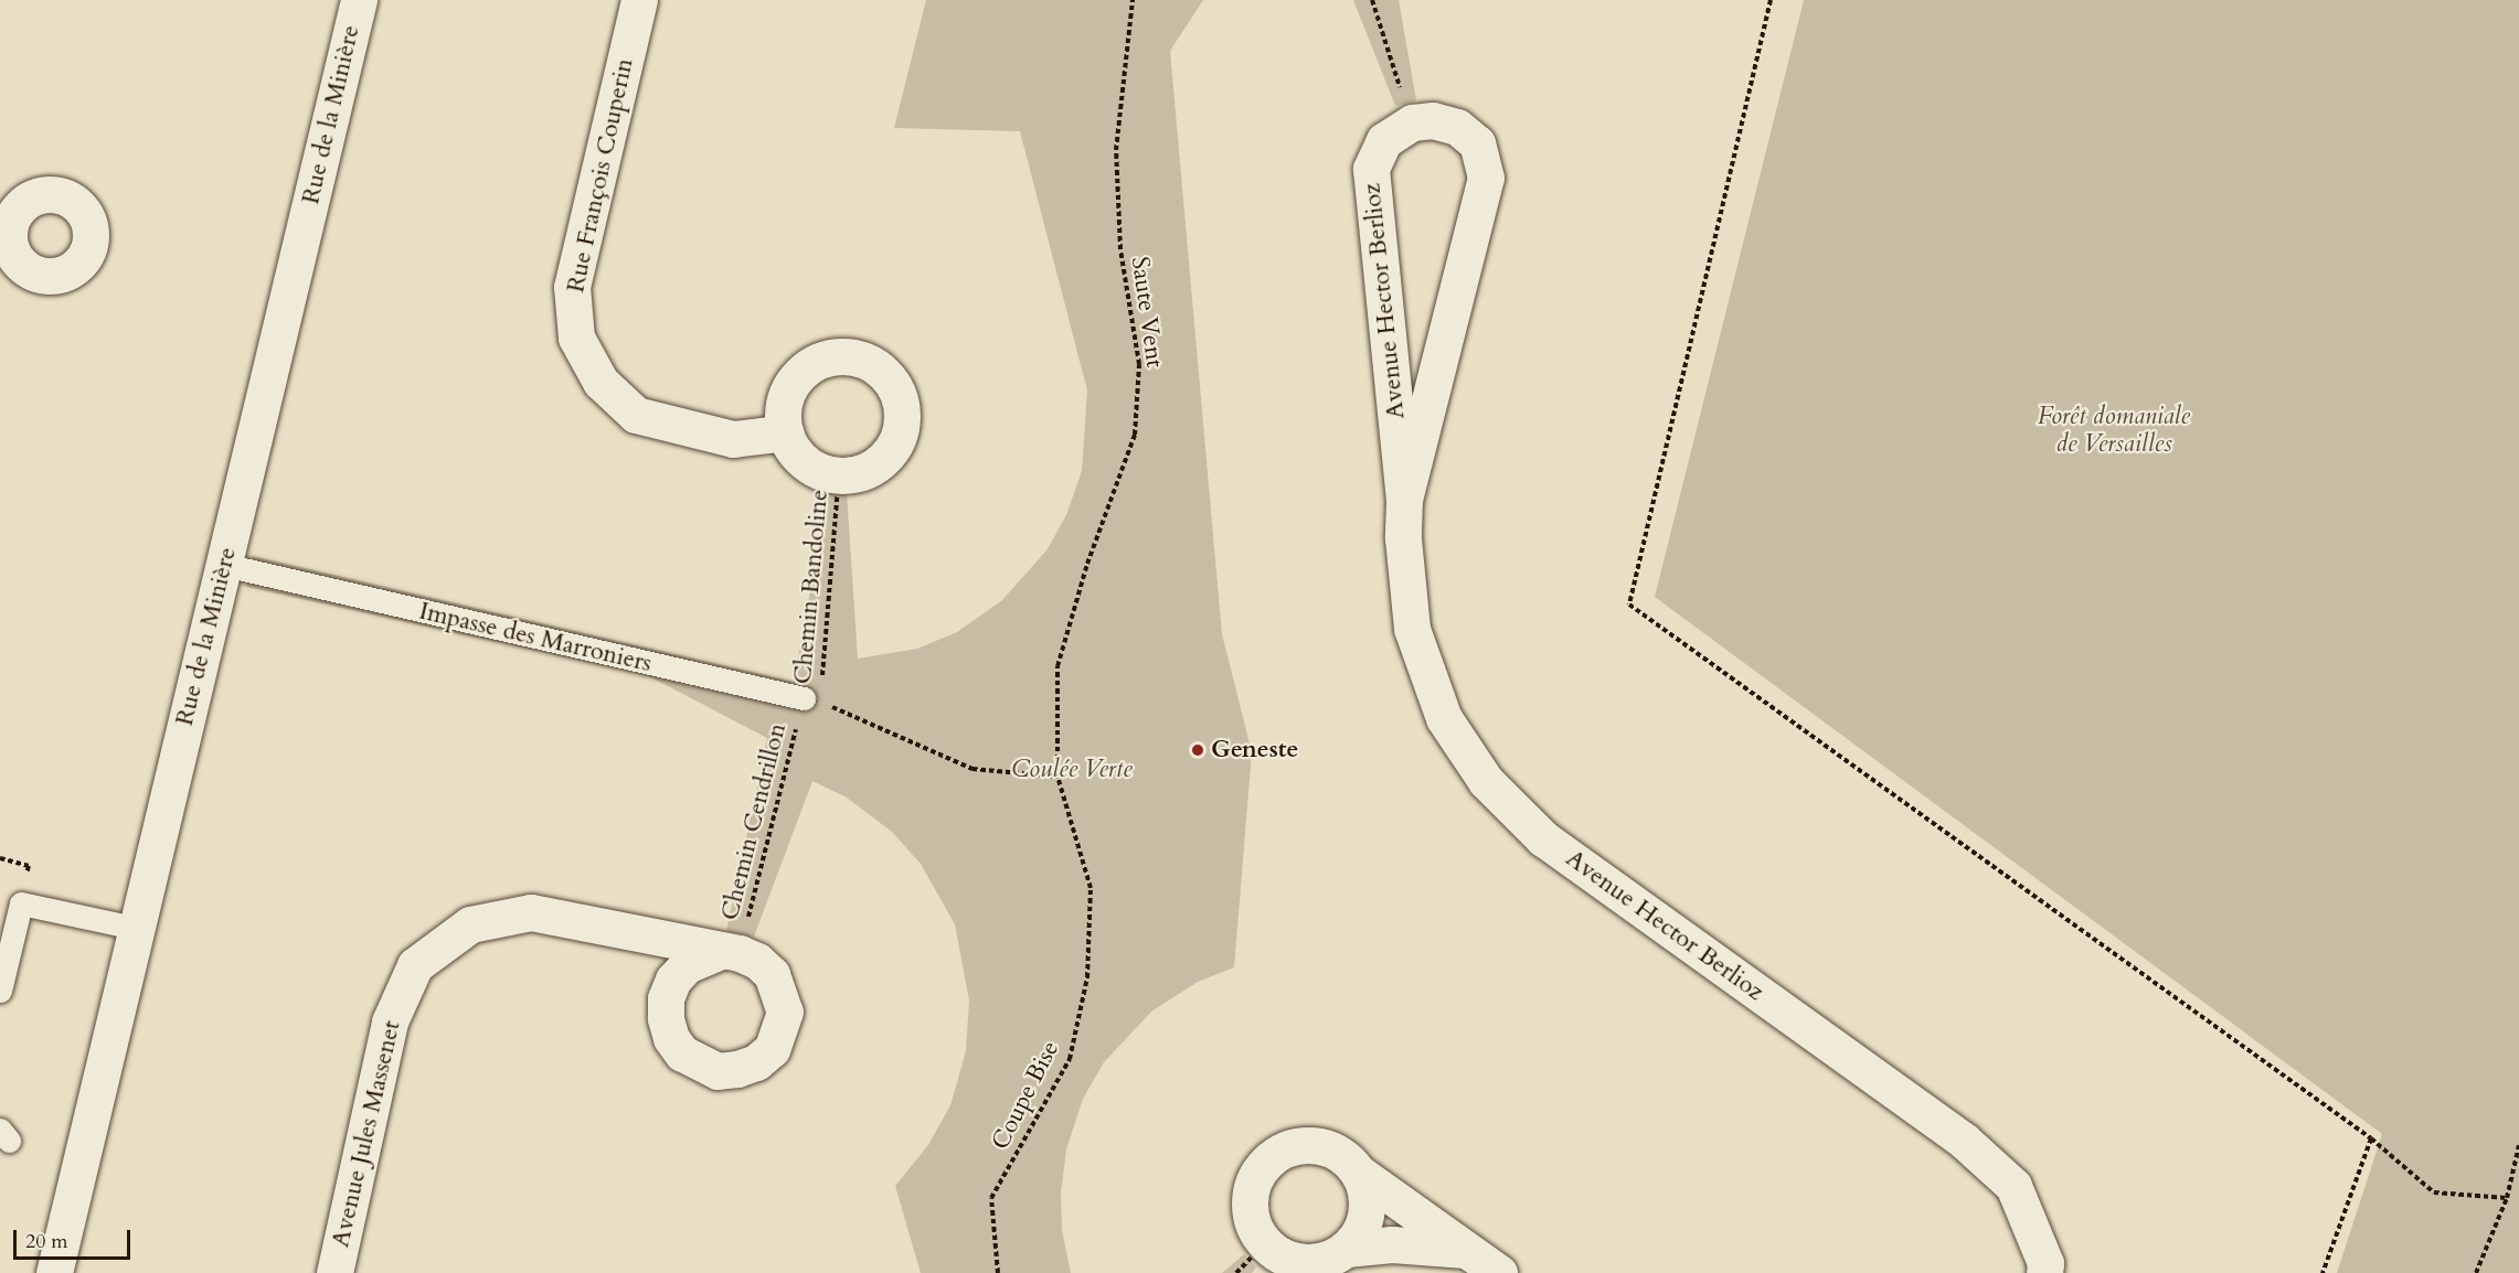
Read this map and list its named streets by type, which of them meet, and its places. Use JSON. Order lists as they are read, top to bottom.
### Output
{
  "streets": {
    "street": [
      "Rue de la Minière",
      "Rue François Couperin",
      "Avenue Hector Berlioz",
      "Avenue Jules Massenet"
    ],
    "lane": ["Impasse des Marroniers"],
    "path": [
      "Saute Vent",
      "Chemin Bandoline",
      "Chemin Cendrillon",
      "Coupe Bise"
    ]
  },
  "crossings": [
    ["Rue de la Minière", "Impasse des Marroniers"],
    ["Rue François Couperin", "Chemin Bandoline"],
    ["Saute Vent", "Coupe Bise"],
    ["Chemin Bandoline", "Impasse des Marroniers"],
    ["Chemin Bandoline", "Chemin Cendrillon"],
    ["Impasse des Marroniers", "Chemin Cendrillon"],
    ["Chemin Cendrillon", "Avenue Jules Massenet"]
  ],
  "parks": ["Forêt domaniale de Versailles", "Coulée Verte"],
  "places": ["Geneste"],
  "scale_bar": "20 m"
}
